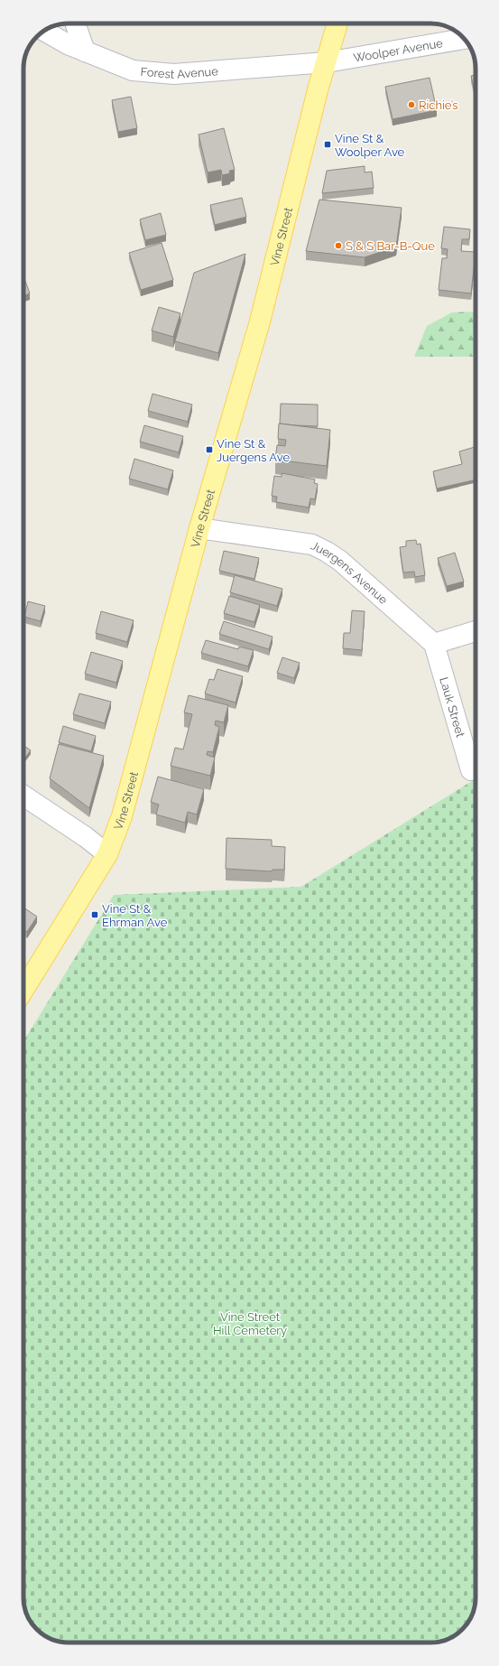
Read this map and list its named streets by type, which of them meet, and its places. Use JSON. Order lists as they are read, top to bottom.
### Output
{
  "streets": {
    "main road": ["Vine Street"],
    "street": [
      "Woolper Avenue",
      "Forest Avenue",
      "Juergens Avenue",
      "Lauk Street"
    ]
  },
  "crossings": [
    ["Woolper Avenue", "Forest Avenue"],
    ["Woolper Avenue", "Vine Street"],
    ["Forest Avenue", "Vine Street"],
    ["Vine Street", "Juergens Avenue"],
    ["Juergens Avenue", "Lauk Street"]
  ],
  "parks": ["Vine Street Hill Cemetery"],
  "places": {
    "other": ["Richie’s", "S & S Bar-B-Que"],
    "transit": ["Vine St & Woolper Ave", "Vine St & Juergens Ave", "Vine St & Ehrman Ave"]
  }
}
